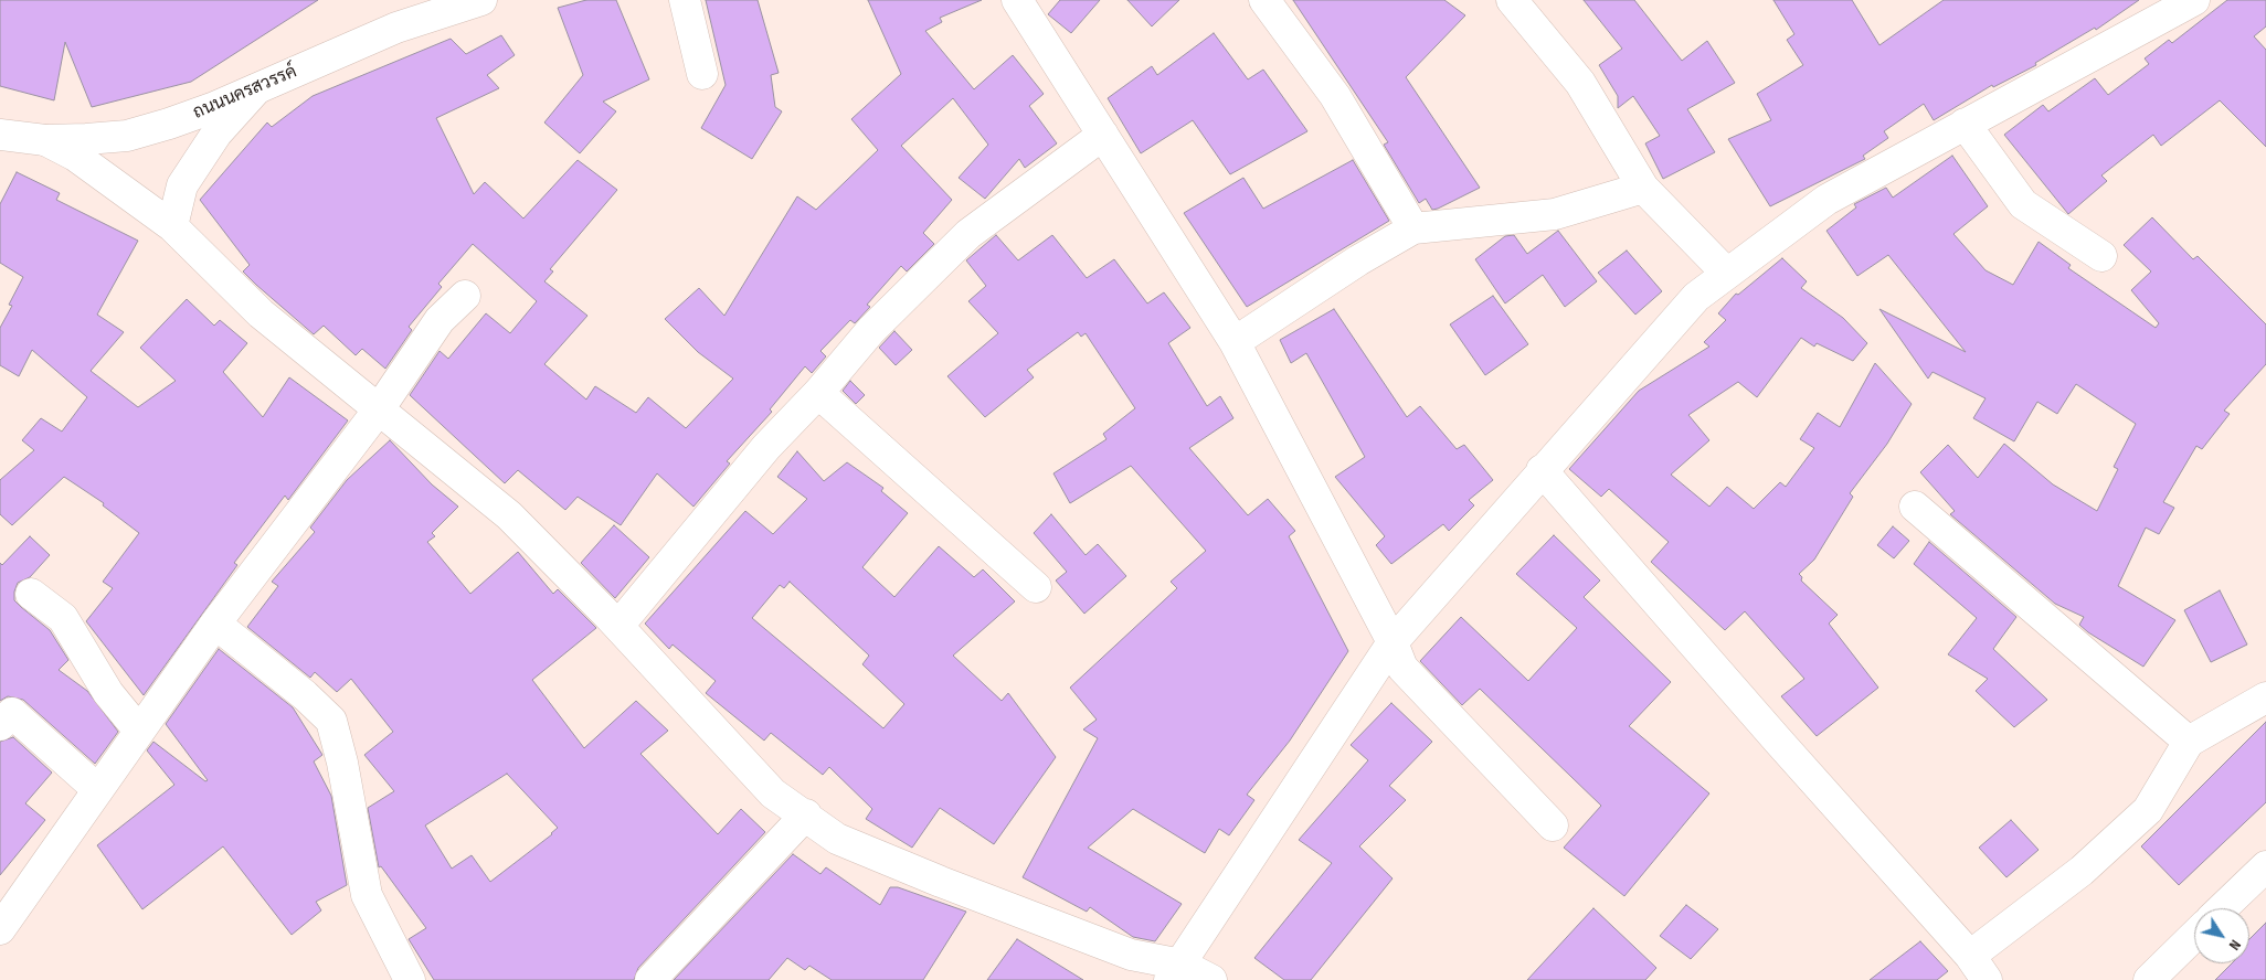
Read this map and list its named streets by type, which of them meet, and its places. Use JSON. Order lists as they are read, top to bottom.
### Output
{
  "streets": {
    "street": ["ถนนนครสวรรค์"]
  },
  "north": "bottom right"
}
